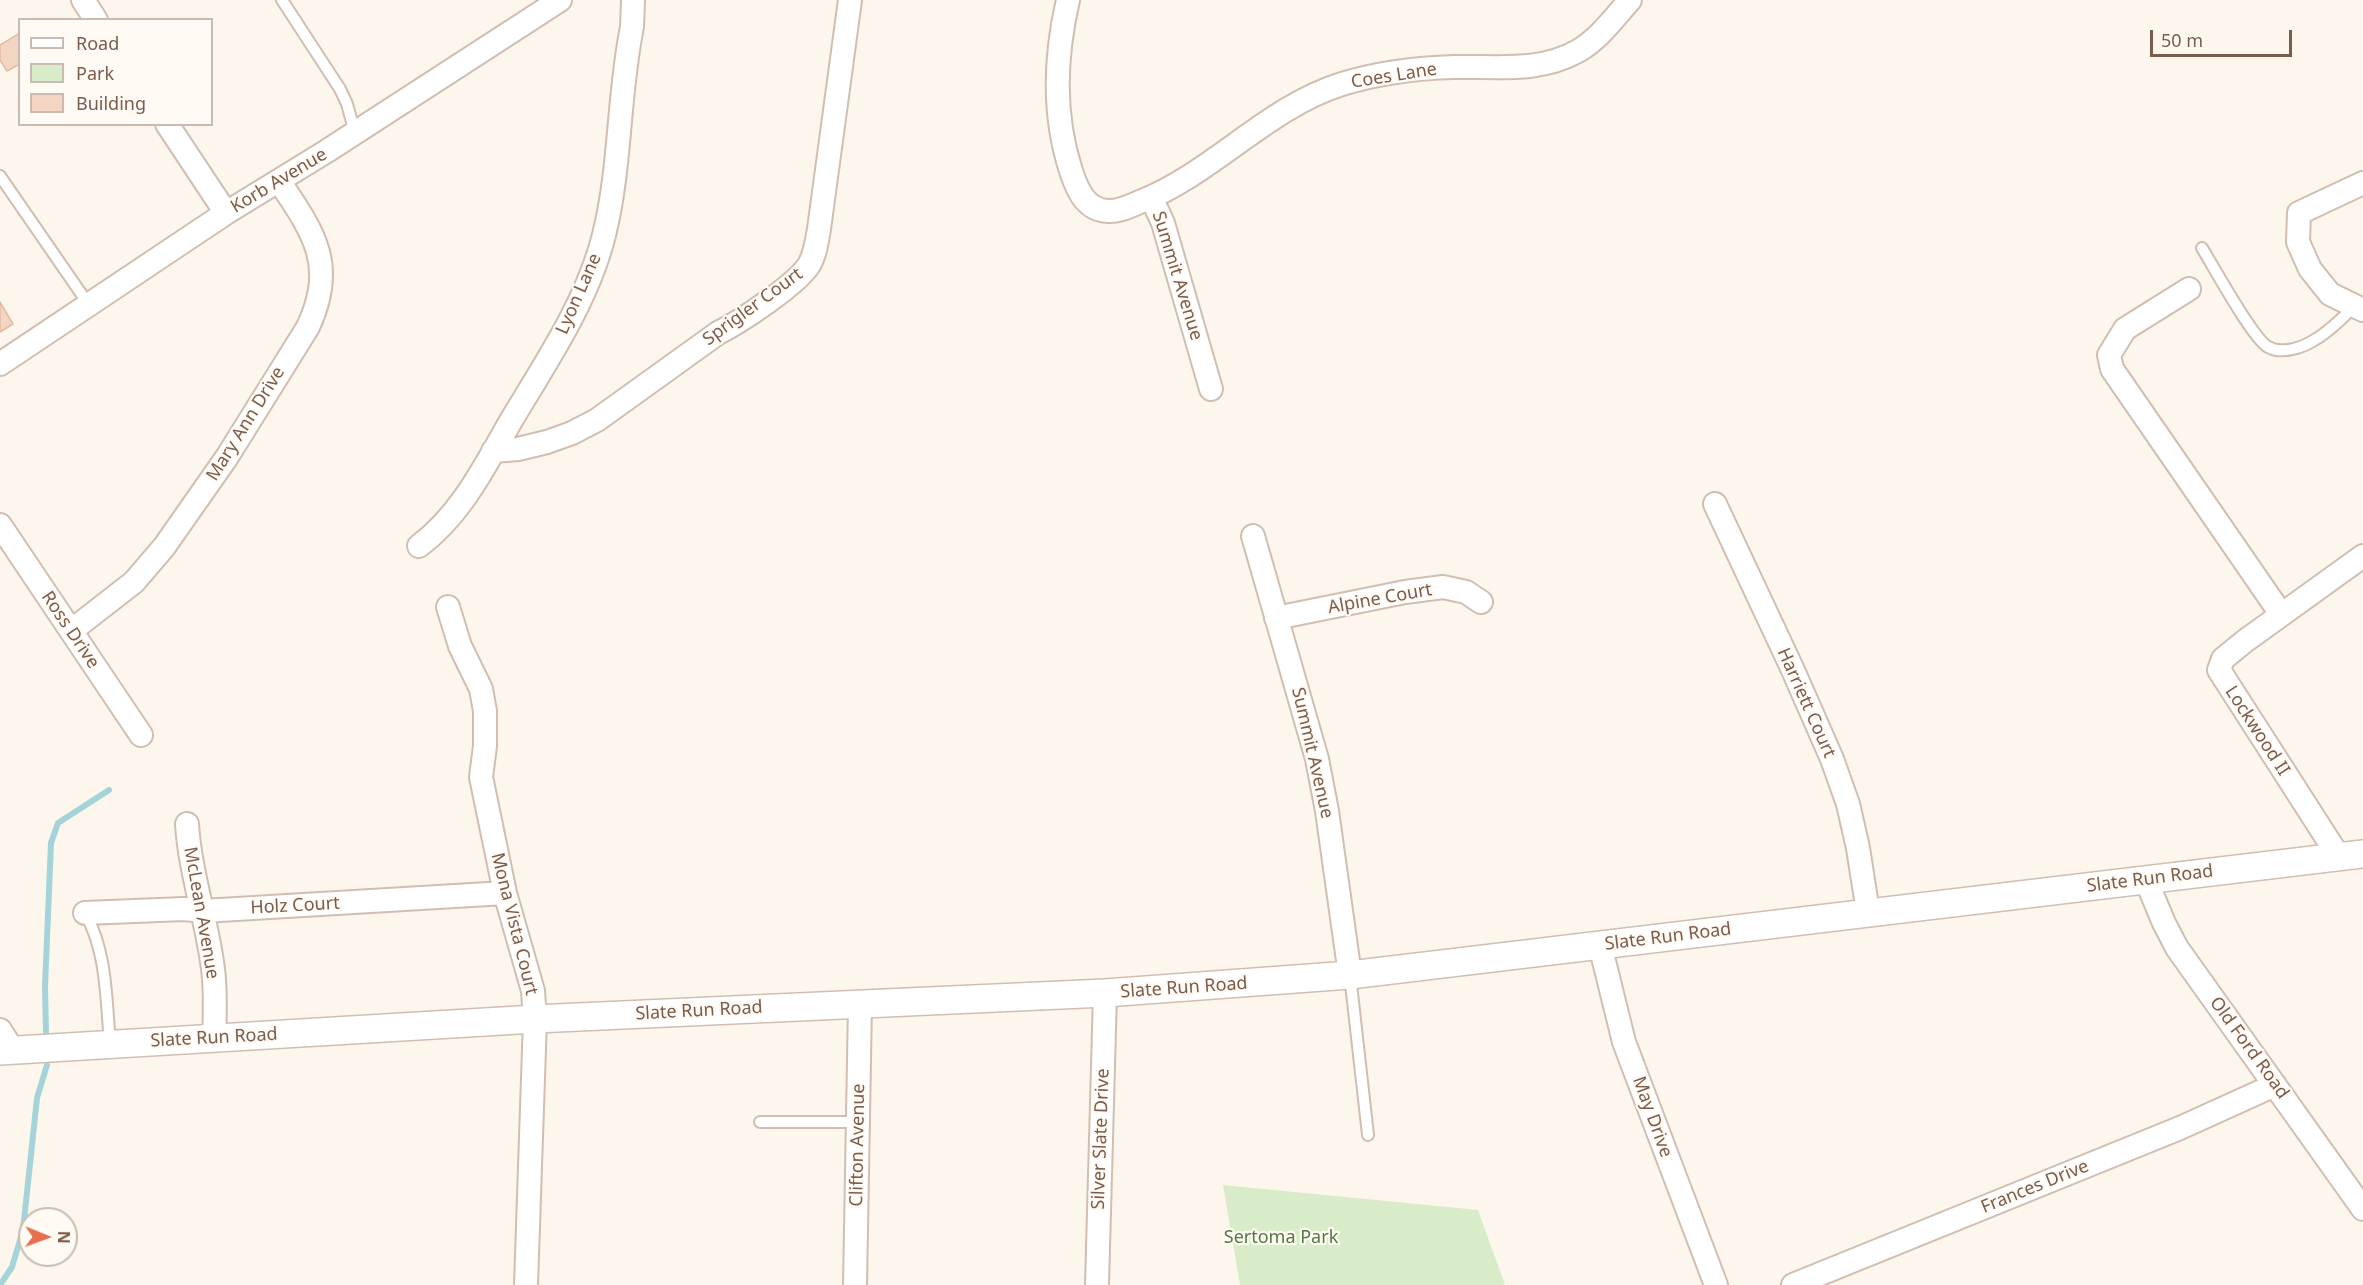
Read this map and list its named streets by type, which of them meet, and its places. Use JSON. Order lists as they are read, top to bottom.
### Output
{
  "streets": {
    "street": [
      "Coes Lane",
      "Korb Avenue",
      "Summit Avenue",
      "Lyon Lane",
      "Sprigler Court",
      "Mary Ann Drive",
      "Alpine Court",
      "Ross Drive",
      "Harriett Court",
      "Lockwood II",
      "Slate Run Road",
      "Holz Court",
      "McLean Avenue",
      "Mona Vista Court",
      "Old Ford Road",
      "May Drive",
      "Silver Slate Drive",
      "Clifton Avenue",
      "Frances Drive"
    ]
  },
  "crossings": [
    ["Coes Lane", "Summit Avenue"],
    ["Korb Avenue", "Mary Ann Drive"],
    ["Summit Avenue", "Alpine Court"],
    ["Summit Avenue", "Slate Run Road"],
    ["Lyon Lane", "Sprigler Court"],
    ["Mary Ann Drive", "Ross Drive"],
    ["Harriett Court", "Slate Run Road"],
    ["Lockwood II", "Slate Run Road"],
    ["Slate Run Road", "McLean Avenue"],
    ["Slate Run Road", "Mona Vista Court"],
    ["Slate Run Road", "Old Ford Road"],
    ["Slate Run Road", "May Drive"],
    ["Slate Run Road", "Silver Slate Drive"],
    ["Slate Run Road", "Clifton Avenue"],
    ["Holz Court", "McLean Avenue"],
    ["Holz Court", "Mona Vista Court"],
    ["Old Ford Road", "Frances Drive"]
  ],
  "parks": ["Sertoma Park"],
  "legend": ["Road", "Park", "Building"],
  "scale_bar": "50 m",
  "north": "right"
}
